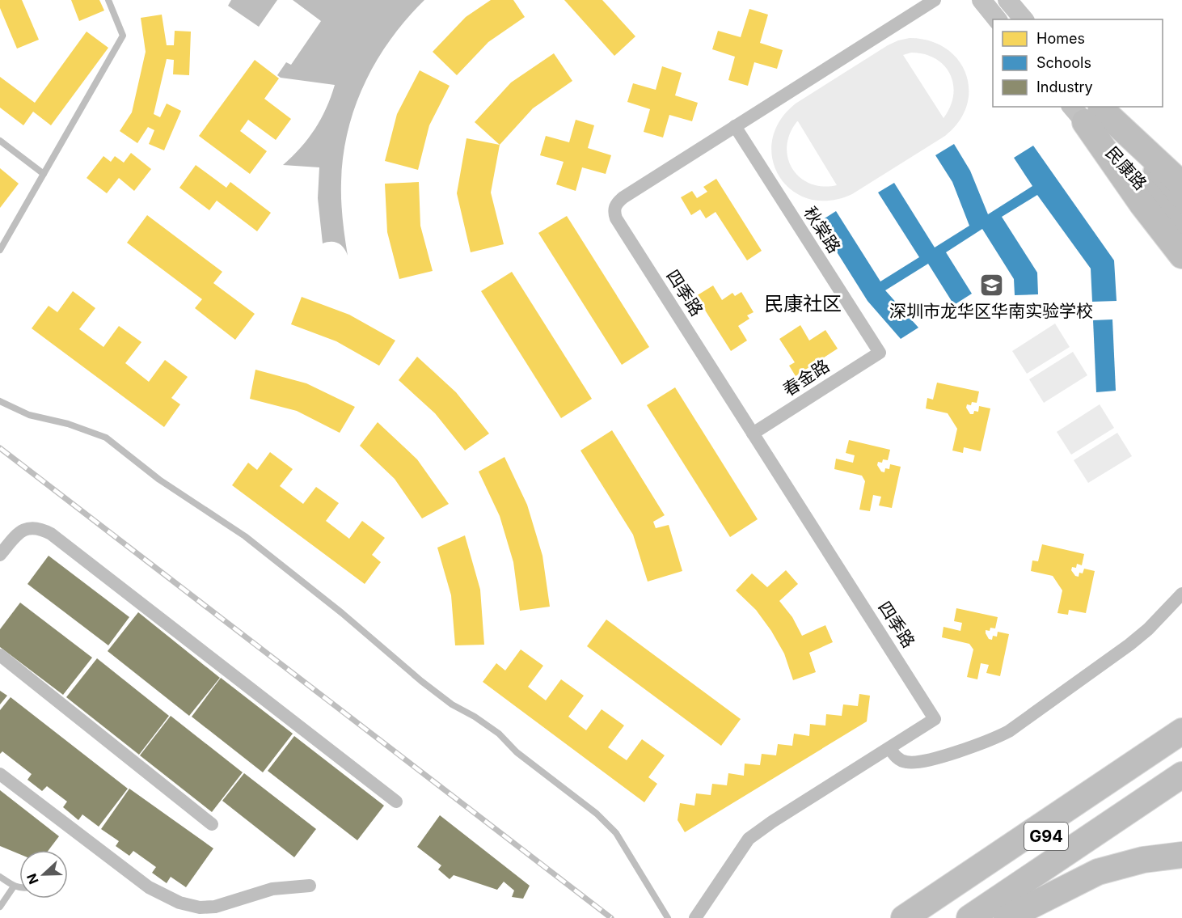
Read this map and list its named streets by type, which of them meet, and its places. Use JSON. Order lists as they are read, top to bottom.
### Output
{
  "streets": {
    "highway": ["G94"],
    "main road": ["民康路"],
    "street": ["秋棠路", "四季路", "春金路"]
  },
  "crossings": [
    ["秋棠路", "四季路"],
    ["秋棠路", "春金路"],
    ["四季路", "春金路"]
  ],
  "districts": ["民康社区"],
  "places": {
    "school or university": ["深圳市龙华区华南实验学校"]
  },
  "legend": ["Homes", "Schools", "Industry"],
  "north": "left"
}
